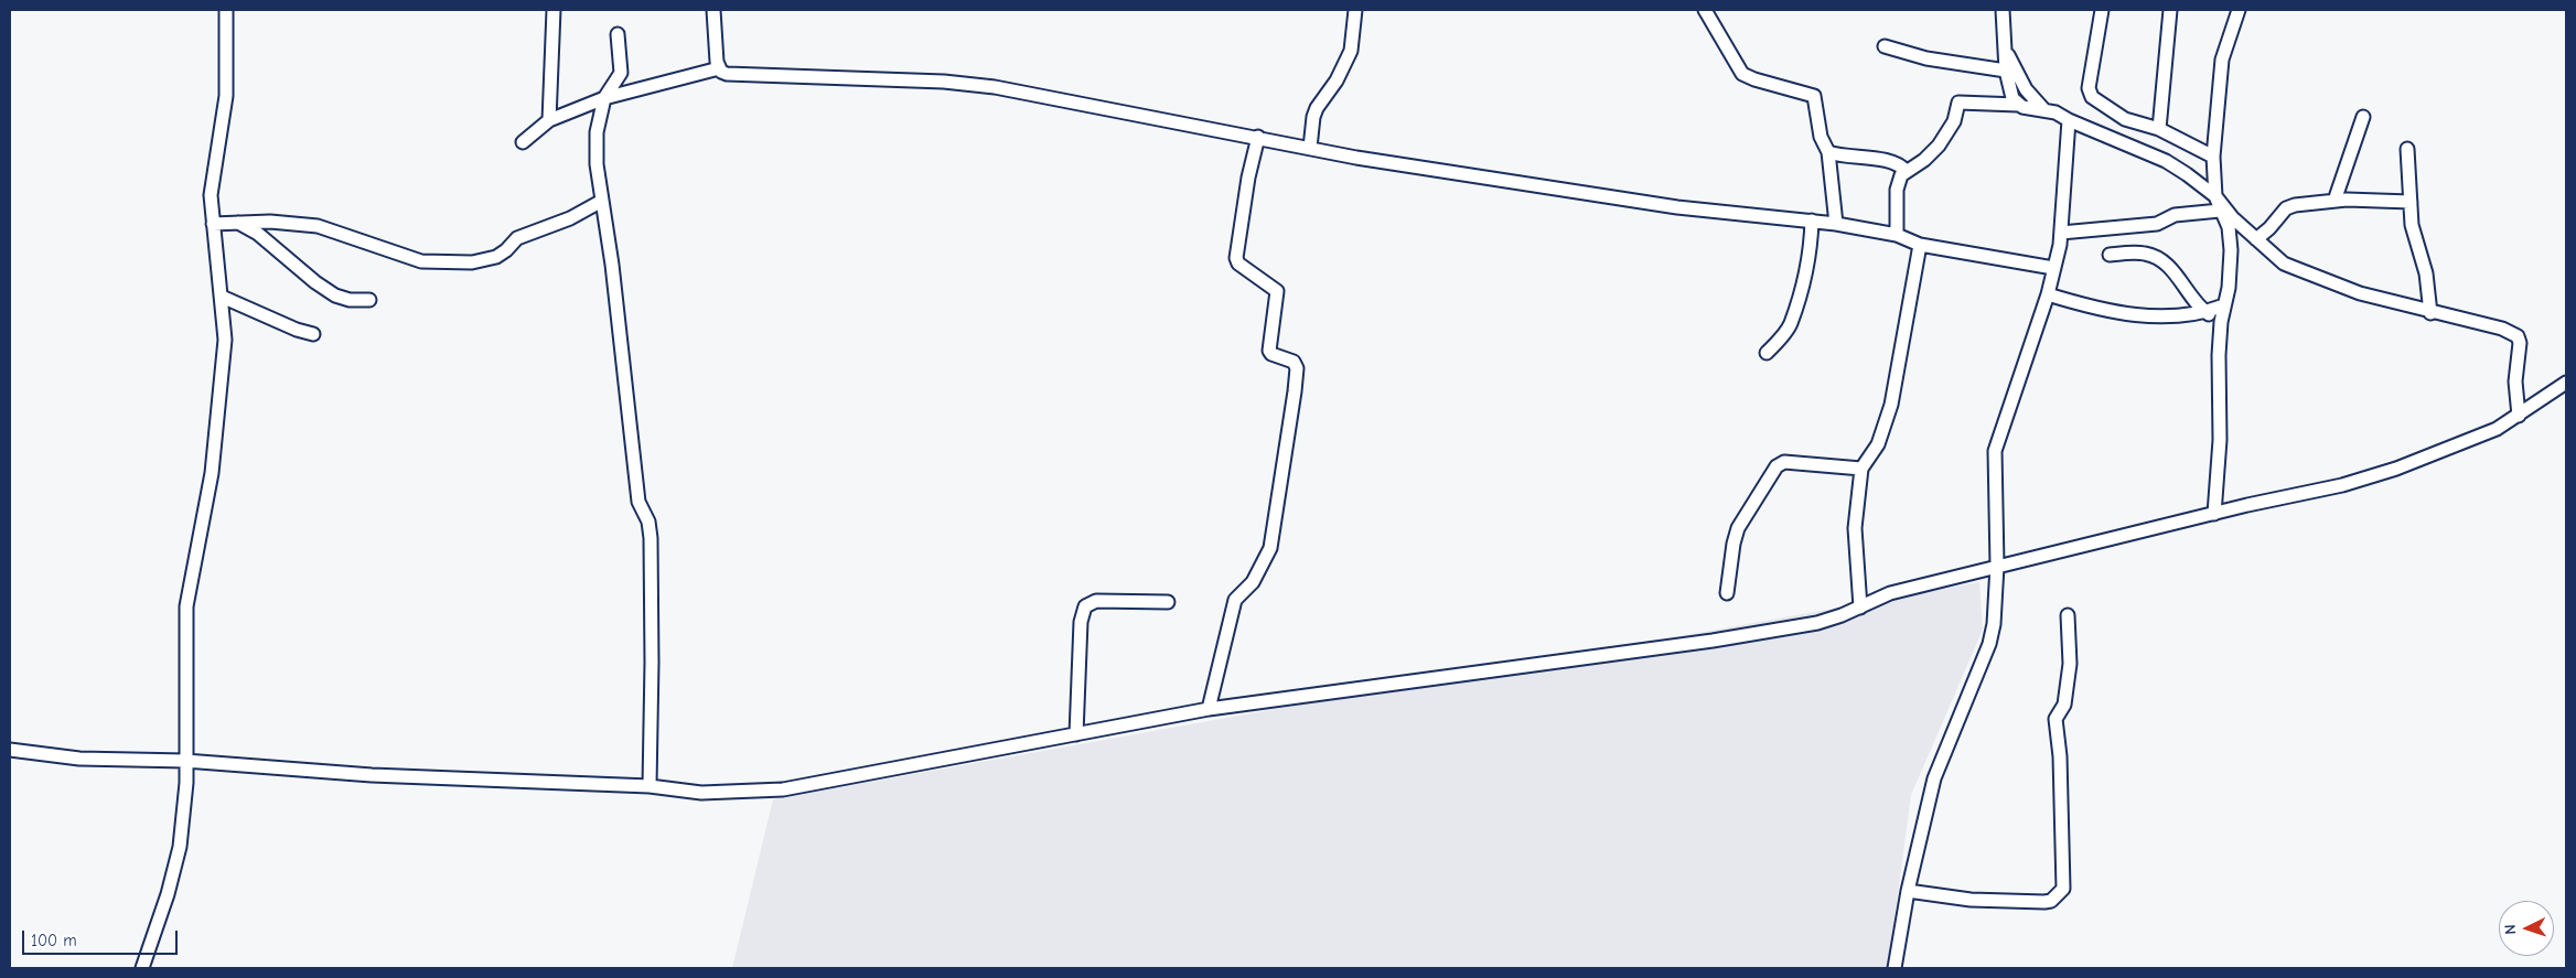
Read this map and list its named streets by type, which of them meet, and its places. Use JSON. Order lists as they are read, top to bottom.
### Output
{
  "scale_bar": "100 m",
  "north": "left"
}
